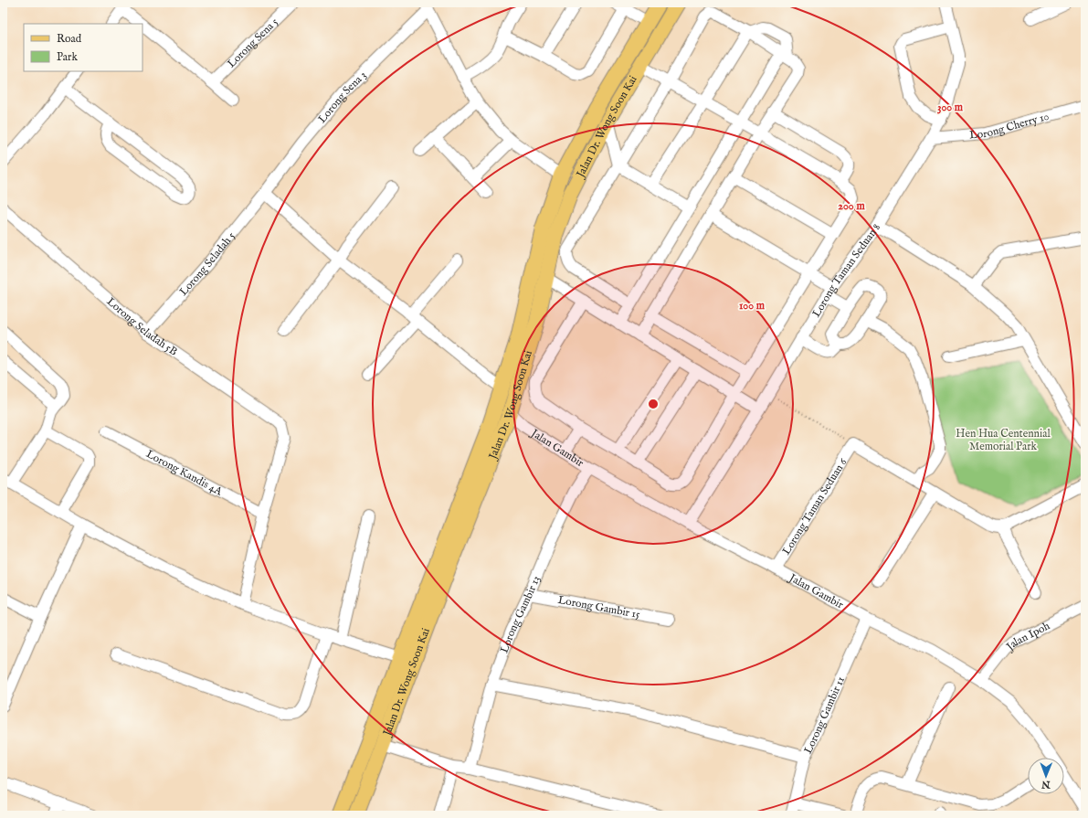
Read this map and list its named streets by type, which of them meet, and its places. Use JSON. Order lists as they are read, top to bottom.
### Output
{
  "streets": {
    "main road": ["Jalan Dr. Wong Soon Kai"],
    "street": [
      "Lorong Sena 5",
      "Lorong Sena 3",
      "Lorong Cherry 10",
      "Lorong Seladah 5",
      "Lorong Taman Seduan 8",
      "Lorong Seladah 5B",
      "Jalan Gambir",
      "Lorong Kandis 4A",
      "Lorong Taman Seduan 6",
      "Lorong Gambir 15",
      "Lorong Gambir 13",
      "Jalan Ipoh",
      "Lorong Gambir 11"
    ]
  },
  "crossings": [
    ["Lorong Sena 3", "Lorong Seladah 5"],
    ["Lorong Cherry 10", "Lorong Taman Seduan 8"],
    ["Jalan Dr. Wong Soon Kai", "Jalan Gambir"],
    ["Lorong Seladah 5", "Lorong Seladah 5B"],
    ["Lorong Taman Seduan 8", "Jalan Gambir"],
    ["Lorong Seladah 5B", "Lorong Kandis 4A"],
    ["Jalan Gambir", "Lorong Taman Seduan 6"],
    ["Jalan Gambir", "Lorong Gambir 13"],
    ["Jalan Gambir", "Jalan Ipoh"],
    ["Jalan Gambir", "Lorong Gambir 11"],
    ["Lorong Gambir 15", "Lorong Gambir 13"]
  ],
  "parks": ["Hen Hua Centennial Memorial Park"],
  "legend": ["Road", "Park"],
  "north": "bottom",
  "rings": ["300 m", "200 m", "100 m"]
}
